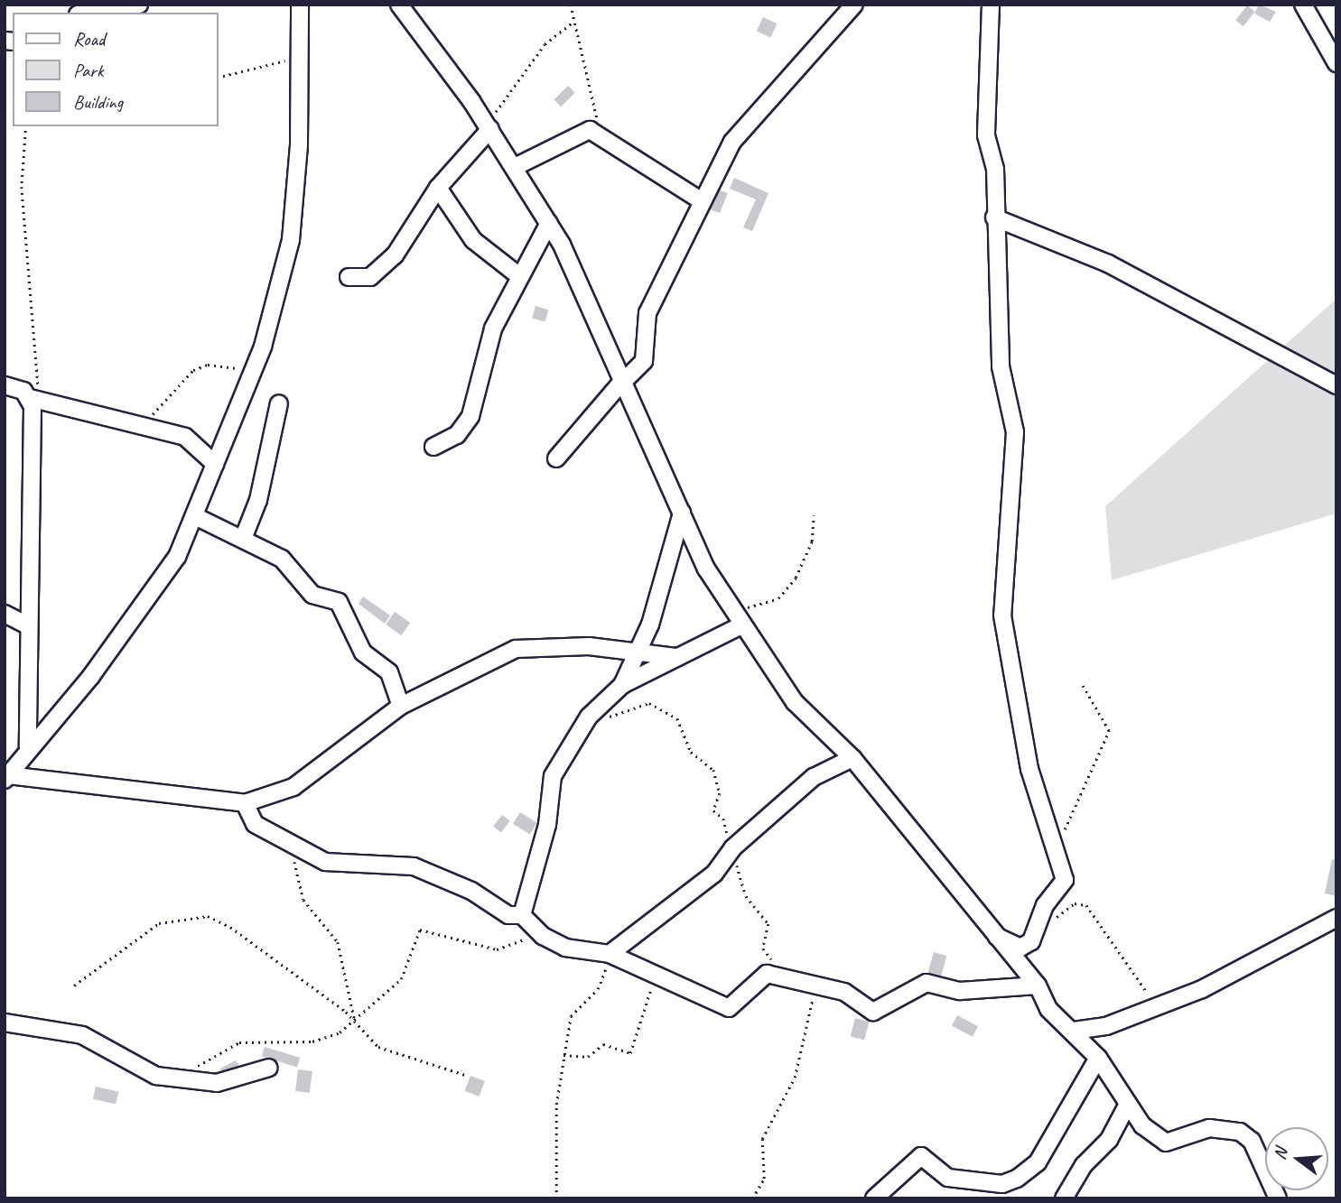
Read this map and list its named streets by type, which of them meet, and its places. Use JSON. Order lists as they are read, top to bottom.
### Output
{
  "legend": ["Road", "Park", "Building"],
  "north": "left"
}
